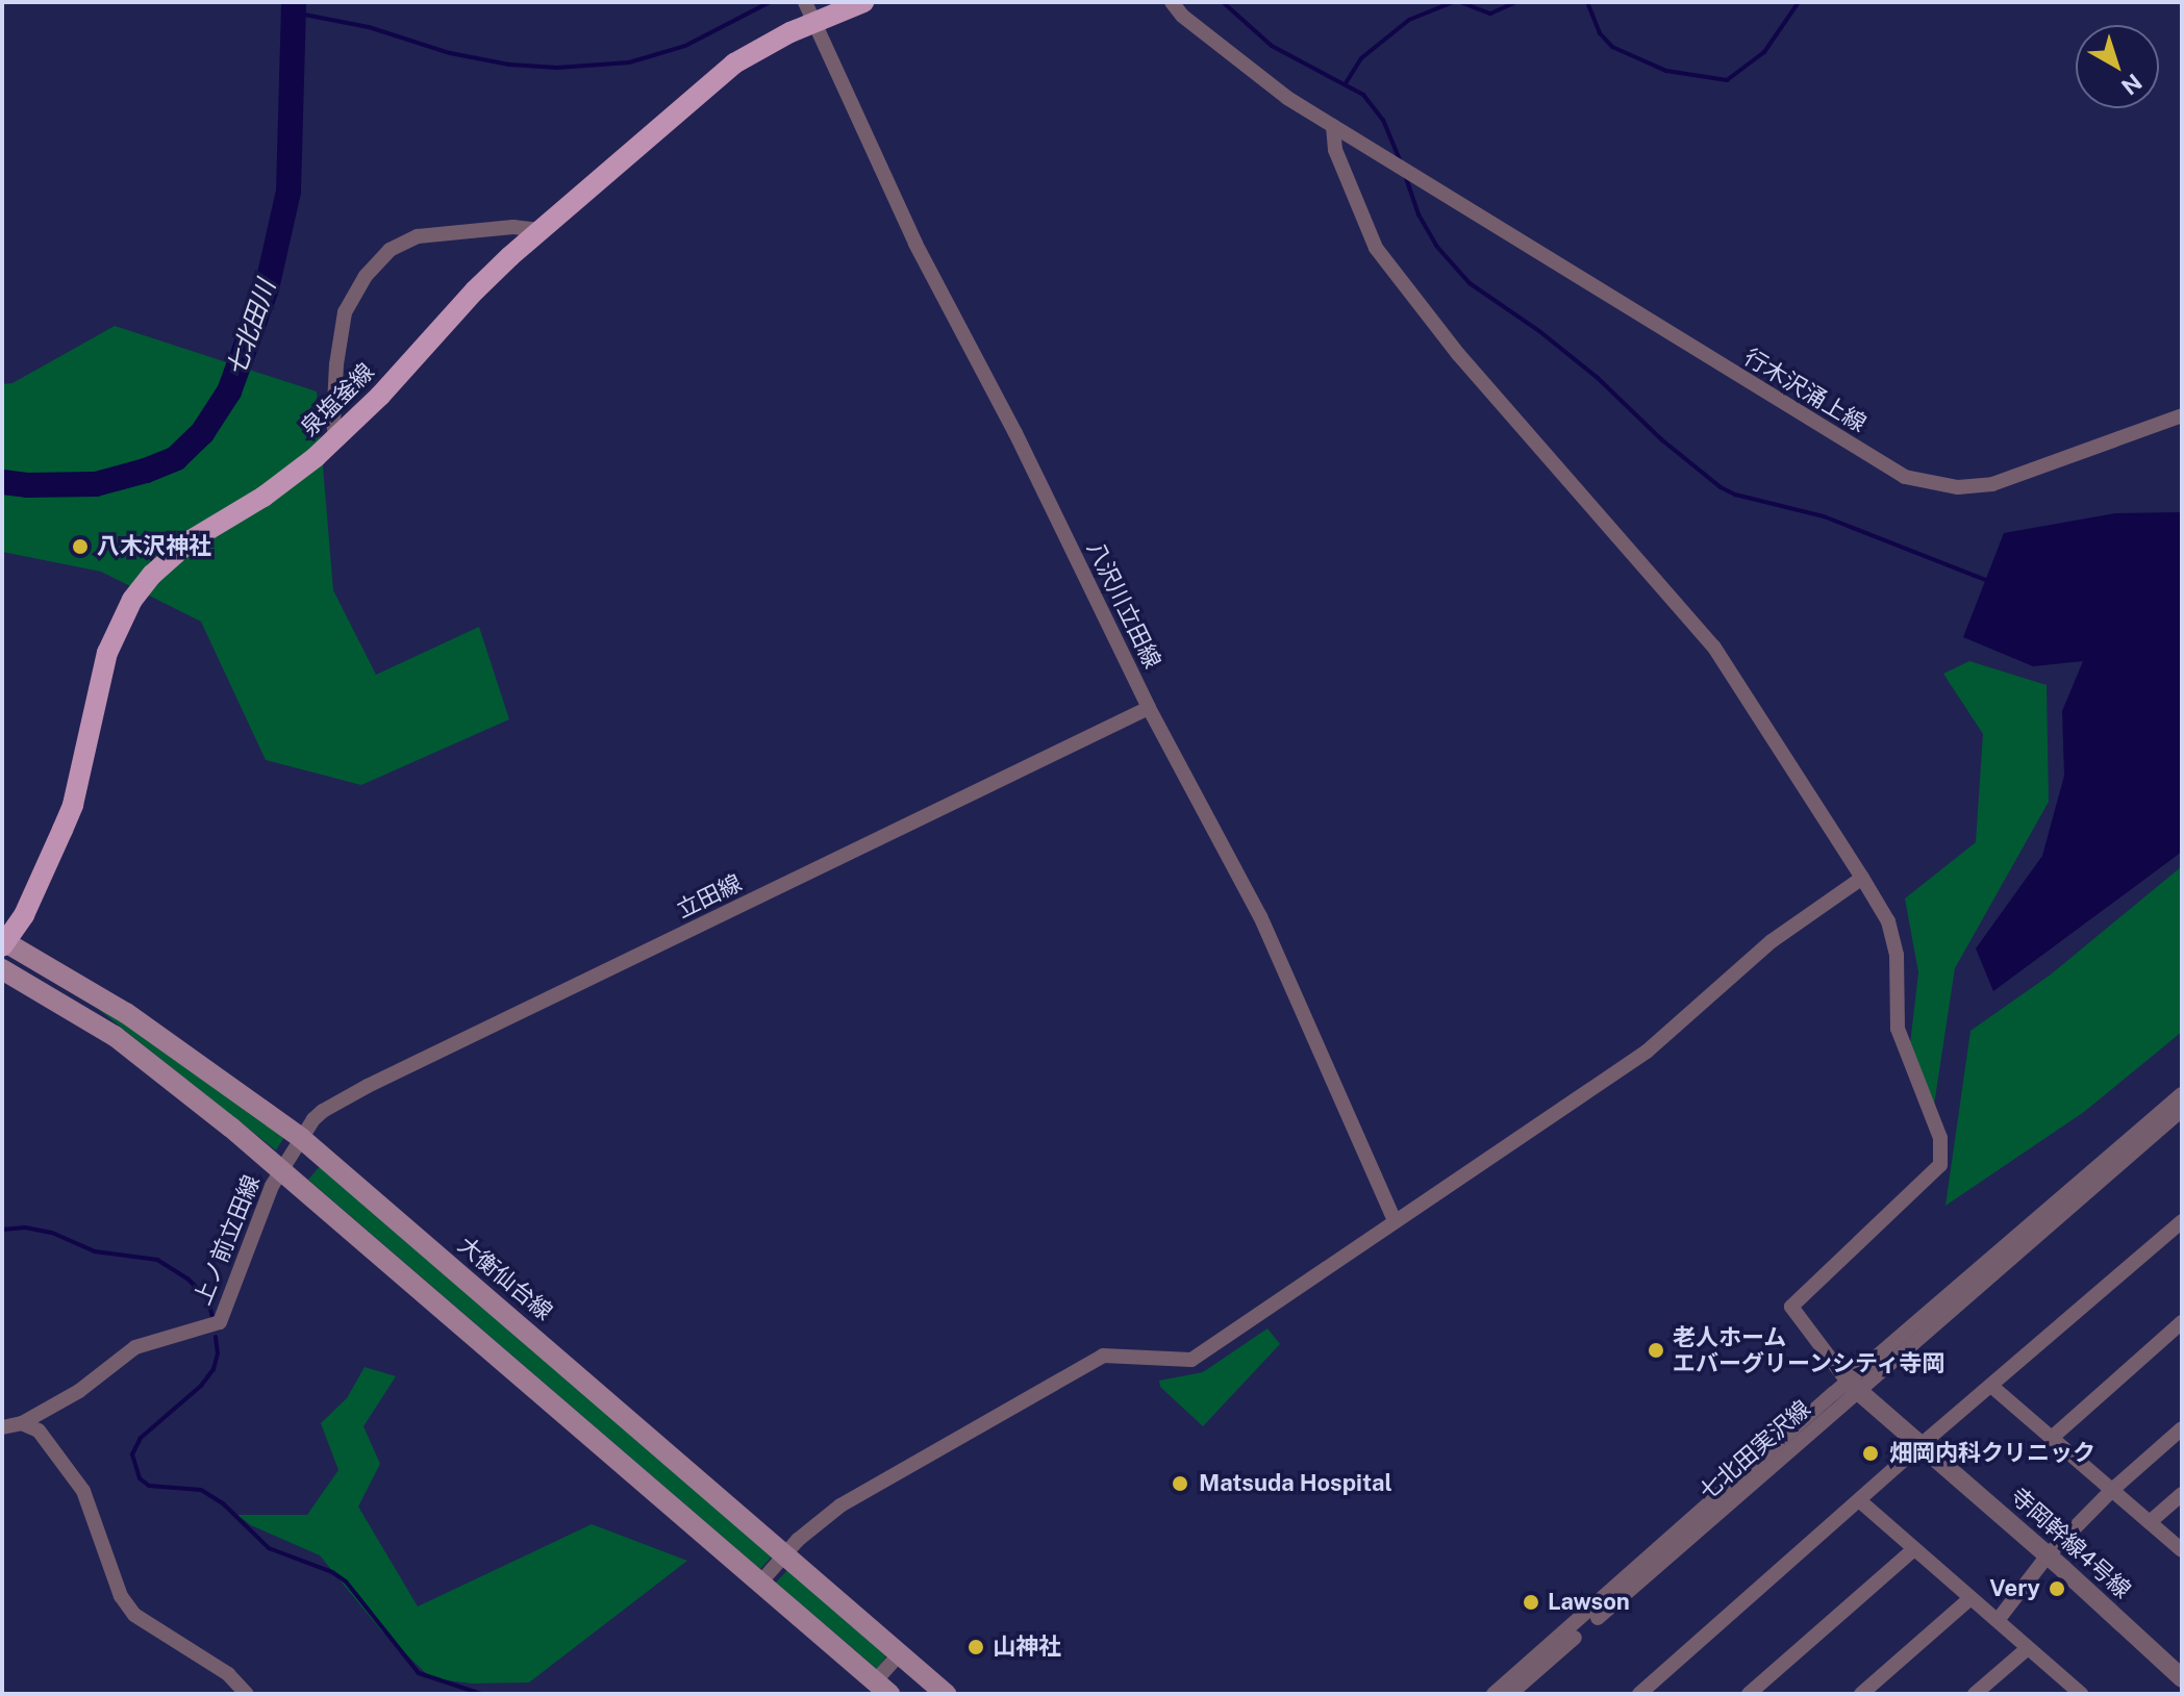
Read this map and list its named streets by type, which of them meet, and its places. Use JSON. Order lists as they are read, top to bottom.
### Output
{
  "streets": {
    "main road": ["泉塩釜線", "大衡仙台線"],
    "street": [
      "行木沢涌上線",
      "八沢川立田線",
      "立田線",
      "上ノ前立田線",
      "七北田実沢線",
      "寺岡幹線4号線"
    ]
  },
  "crossings": [
    ["泉塩釜線", "八沢川立田線"],
    ["泉塩釜線", "大衡仙台線"],
    ["八沢川立田線", "立田線"],
    ["立田線", "上ノ前立田線"],
    ["立田線", "大衡仙台線"],
    ["上ノ前立田線", "大衡仙台線"],
    ["七北田実沢線", "寺岡幹線4号線"]
  ],
  "water": ["七北田川"],
  "places": [
    "八木沢神社",
    "老人ホーム エバーグリーンシティ寺岡",
    "畑岡内科クリニック",
    "Matsuda Hospital",
    "Very",
    "Lawson",
    "山神社"
  ],
  "north": "bottom right"
}
